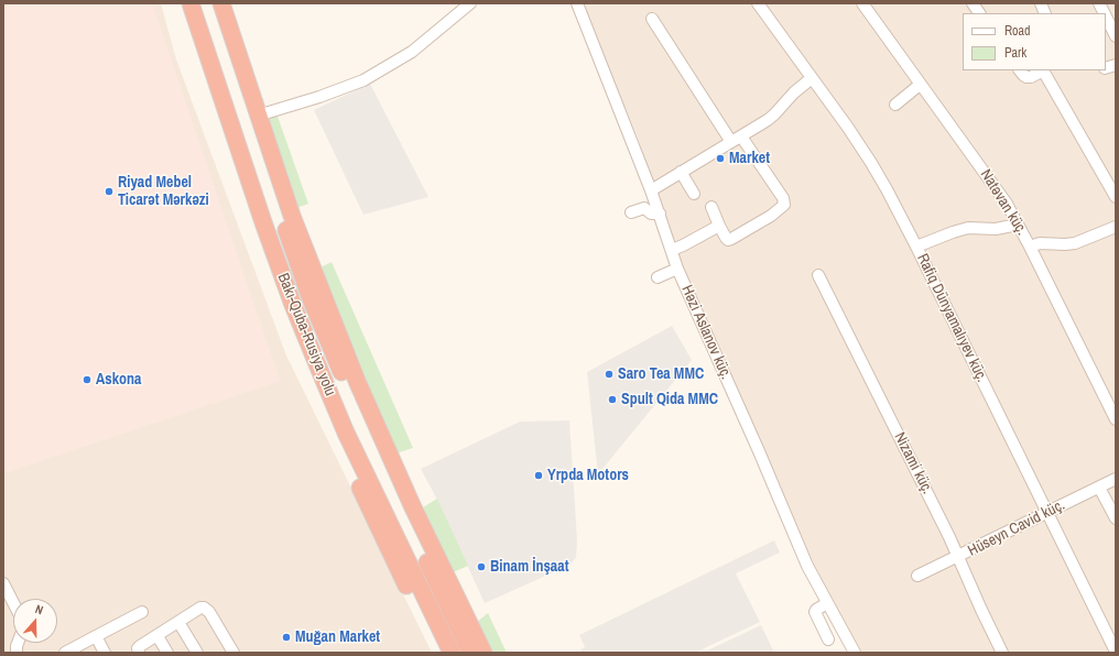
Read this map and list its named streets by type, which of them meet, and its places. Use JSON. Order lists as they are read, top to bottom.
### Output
{
  "streets": {
    "highway": ["Bakı-Quba-Rusiya yolu"],
    "street": [
      "Natəvan küç.",
      "Rafiq Dünyamalıyev küç.",
      "Həzi Aslanov küç.",
      "Nizami küç.",
      "Hüseyn Cavid küç."
    ]
  },
  "crossings": [
    ["Rafiq Dünyamalıyev küç.", "Hüseyn Cavid küç."],
    ["Nizami küç.", "Hüseyn Cavid küç."]
  ],
  "places": [
    "Market",
    "Riyad Mebel Ticarət Mərkəzi",
    "Saro Tea MMC",
    "Askona",
    "Spult Qida MMC",
    "Yrpda Motors",
    "Binam İnşaat",
    "Muğan Market"
  ],
  "legend": ["Road", "Park"],
  "north": "top"
}
